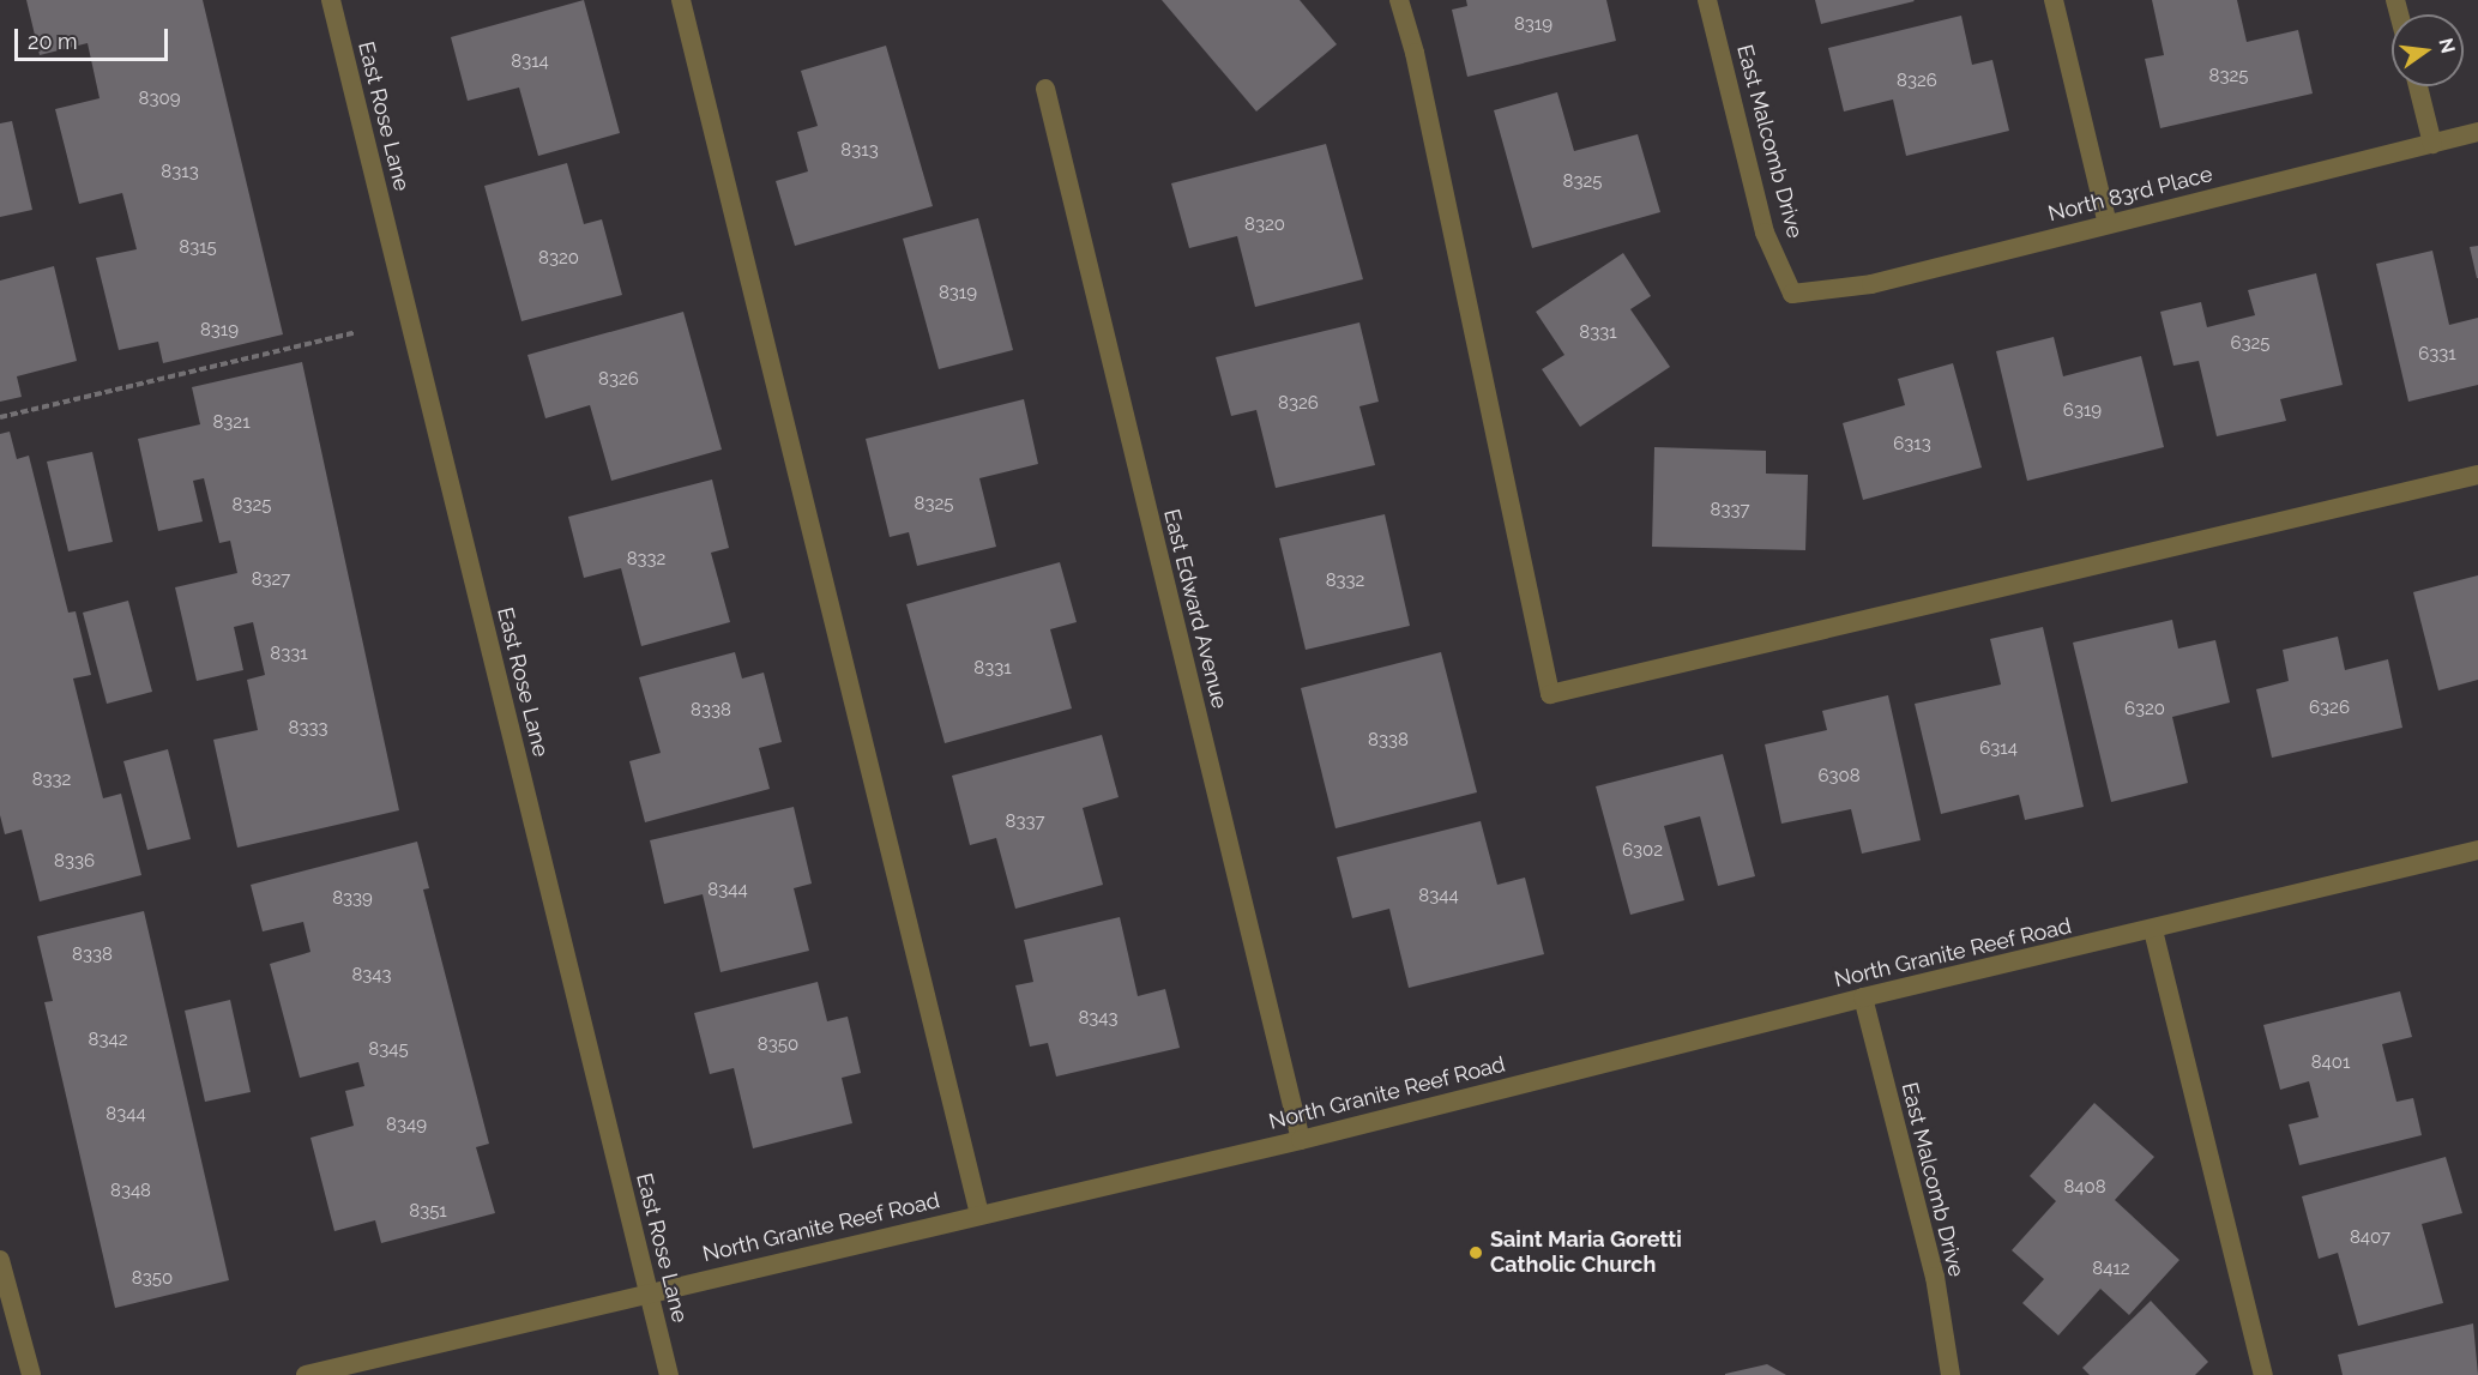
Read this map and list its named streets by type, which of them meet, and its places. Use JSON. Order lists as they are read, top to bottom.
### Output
{
  "streets": {
    "street": [
      "East Rose Lane",
      "East Malcomb Drive",
      "North 83rd Place",
      "East Edward Avenue",
      "North Granite Reef Road"
    ]
  },
  "crossings": [
    ["East Rose Lane", "North Granite Reef Road"],
    ["East Malcomb Drive", "North 83rd Place"],
    ["East Malcomb Drive", "North Granite Reef Road"],
    ["East Edward Avenue", "North Granite Reef Road"]
  ],
  "places": ["Saint Maria Goretti Catholic Church"],
  "house_numbers": [
    "8319",
    "8314",
    "8325",
    "8326",
    "8309",
    "8313",
    "8313",
    "8325",
    "8320",
    "8315",
    "8320",
    "8319",
    "8319",
    "8331",
    "6325",
    "6331",
    "8326",
    "8326",
    "6319",
    "8321",
    "6313",
    "8325",
    "8325",
    "8337",
    "8332",
    "8327",
    "8332",
    "8331",
    "8331",
    "6326",
    "6320",
    "8338",
    "8333",
    "8338",
    "6314",
    "6308",
    "8332",
    "8337",
    "6302",
    "8336",
    "8344",
    "8344",
    "8339",
    "8338",
    "8343",
    "8343",
    "8342",
    "8350",
    "8345",
    "8401",
    "8344",
    "8349",
    "8408",
    "8348",
    "8351",
    "8407",
    "8412",
    "8350"
  ],
  "scale_bar": "20 m",
  "north": "right"
}
